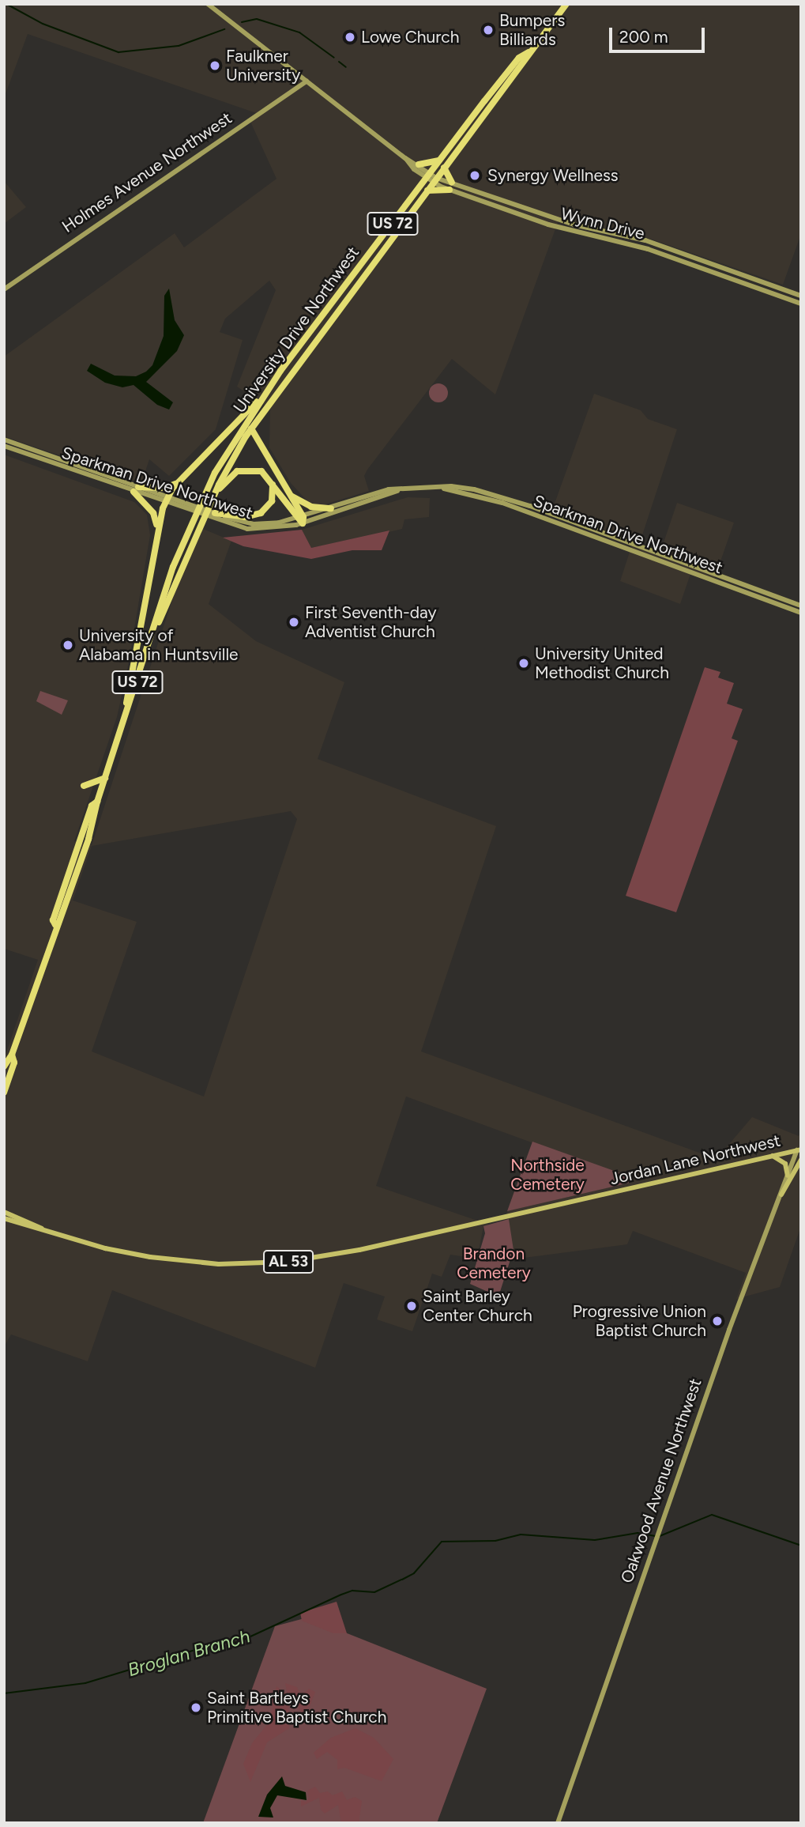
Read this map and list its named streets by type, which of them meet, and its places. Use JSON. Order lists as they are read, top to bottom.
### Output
{
  "streets": {
    "highway": ["US 72", "University Drive Northwest"],
    "main road": ["Jordan Lane Northwest", "AL 53"],
    "street": [
      "Holmes Avenue Northwest",
      "Wynn Drive",
      "Sparkman Drive Northwest",
      "Oakwood Avenue Northwest"
    ]
  },
  "crossings": [
    ["US 72", "University Drive Northwest"],
    ["Wynn Drive", "University Drive Northwest"],
    ["Jordan Lane Northwest", "Oakwood Avenue Northwest"]
  ],
  "water": ["Broglan Branch"],
  "parks": ["Northside Cemetery", "Brandon Cemetery"],
  "places": [
    "Bumpers Billiards",
    "Lowe Church",
    "Faulkner University",
    "Synergy Wellness",
    "First Seventh-day Adventist Church",
    "University of Alabama in Huntsville",
    "University United Methodist Church",
    "Saint Barley Center Church",
    "Progressive Union Baptist Church",
    "Saint Bartleys Primitive Baptist Church"
  ],
  "scale_bar": "200 m"
}
